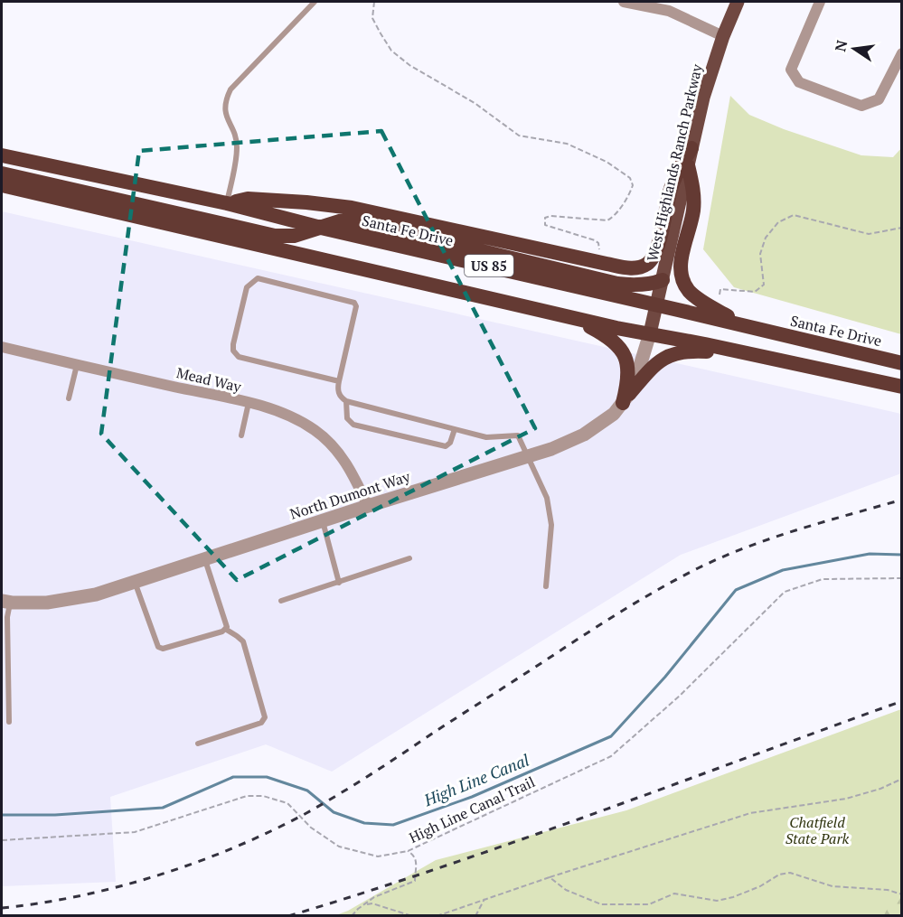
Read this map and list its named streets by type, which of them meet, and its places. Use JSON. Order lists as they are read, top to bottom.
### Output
{
  "streets": {
    "highway": ["Santa Fe Drive", "US 85"],
    "main road": ["West Highlands Ranch Parkway"],
    "street": ["Mead Way", "North Dumont Way"],
    "path": ["High Line Canal Trail"]
  },
  "crossings": [
    ["West Highlands Ranch Parkway", "Santa Fe Drive"],
    ["West Highlands Ranch Parkway", "US 85"],
    ["West Highlands Ranch Parkway", "North Dumont Way"],
    ["US 85", "North Dumont Way"],
    ["Mead Way", "North Dumont Way"]
  ],
  "water": ["High Line Canal"],
  "parks": ["Chatfield State Park"],
  "north": "left"
}
